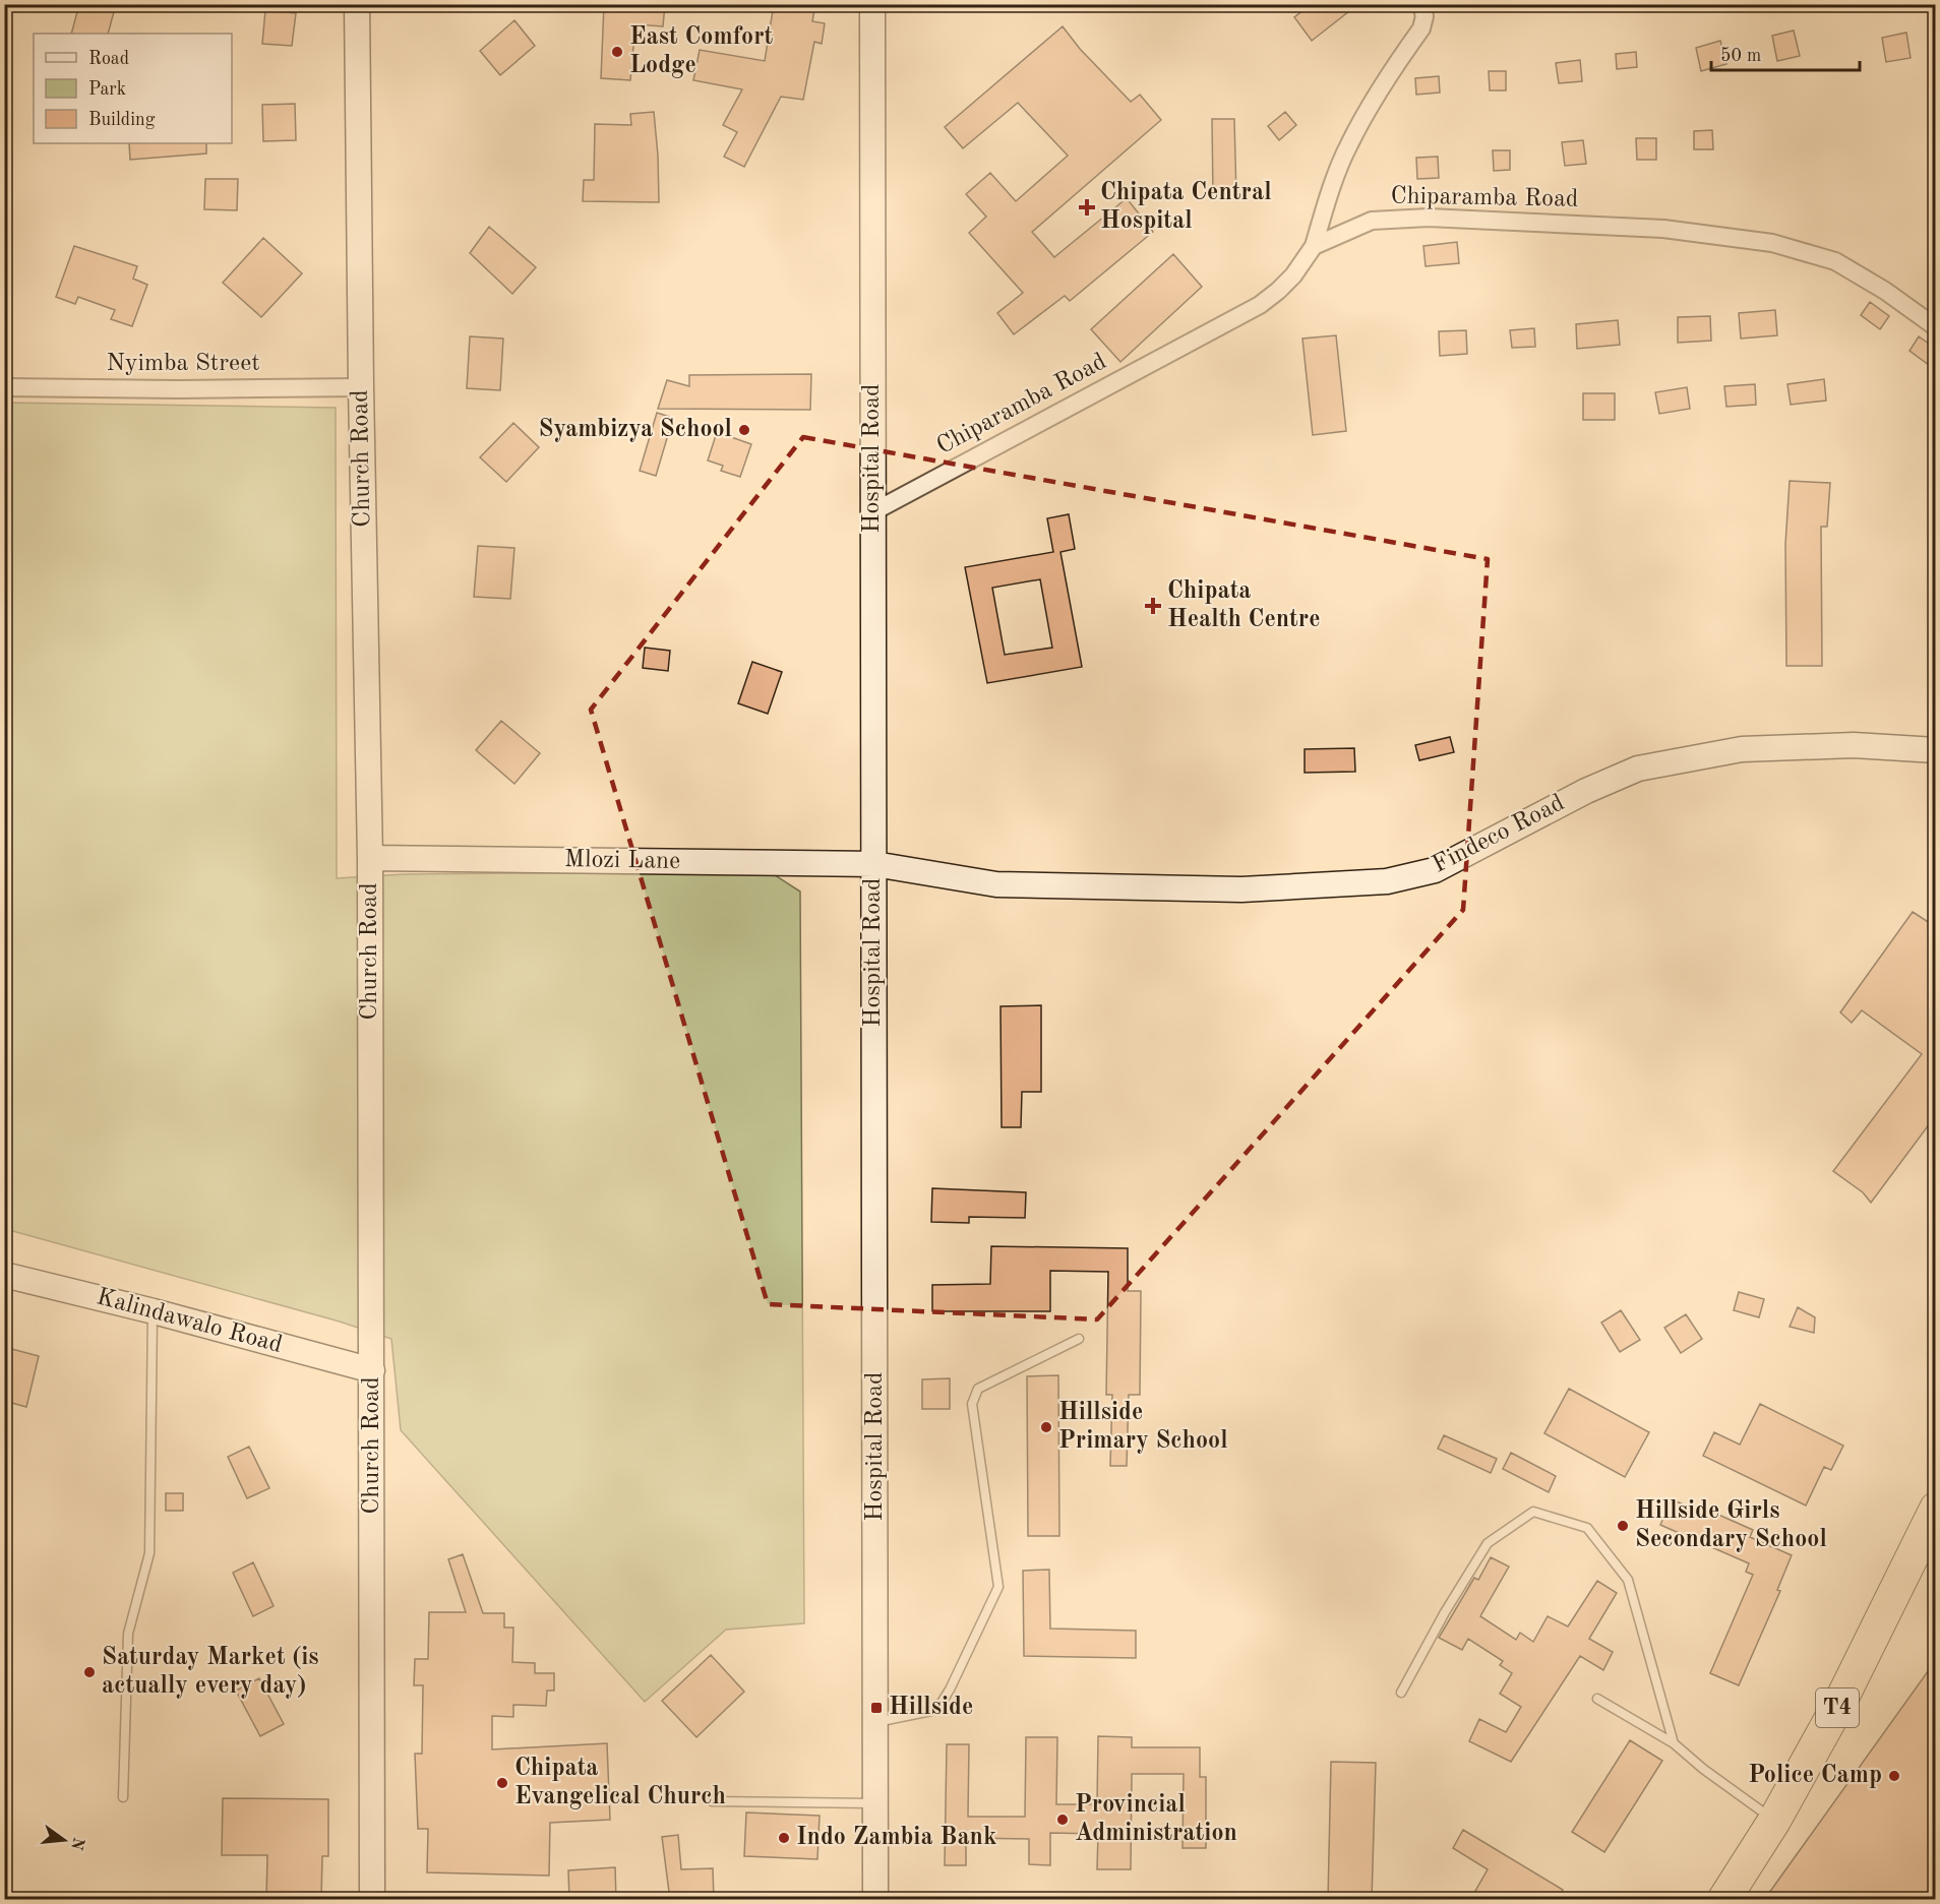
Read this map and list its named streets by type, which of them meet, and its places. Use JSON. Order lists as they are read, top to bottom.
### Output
{
  "streets": {
    "highway": ["T4"],
    "street": [
      "Chiparamba Road",
      "Nyimba Street",
      "Church Road",
      "Hospital Road",
      "Findeco Road",
      "Mlozi Lane",
      "Kalindawalo Road"
    ]
  },
  "crossings": [
    ["Chiparamba Road", "Hospital Road"],
    ["Nyimba Street", "Church Road"],
    ["Church Road", "Mlozi Lane"],
    ["Church Road", "Kalindawalo Road"],
    ["Hospital Road", "Findeco Road"],
    ["Hospital Road", "Mlozi Lane"],
    ["Findeco Road", "Mlozi Lane"]
  ],
  "places": {
    "other": [
      "East Comfort Lodge",
      "Syambizya School",
      "Hillside Primary School",
      "Hillside Girls Secondary School",
      "Saturday Market (is actually every day)",
      "Police Camp",
      "Chipata Evangelical Church",
      "Provincial Administration",
      "Indo Zambia Bank"
    ],
    "health": ["Chipata Central Hospital", "Chipata Health Centre"],
    "transit": ["Hillside"]
  },
  "legend": ["Road", "Park", "Building"],
  "scale_bar": "50 m",
  "north": "right"
}
